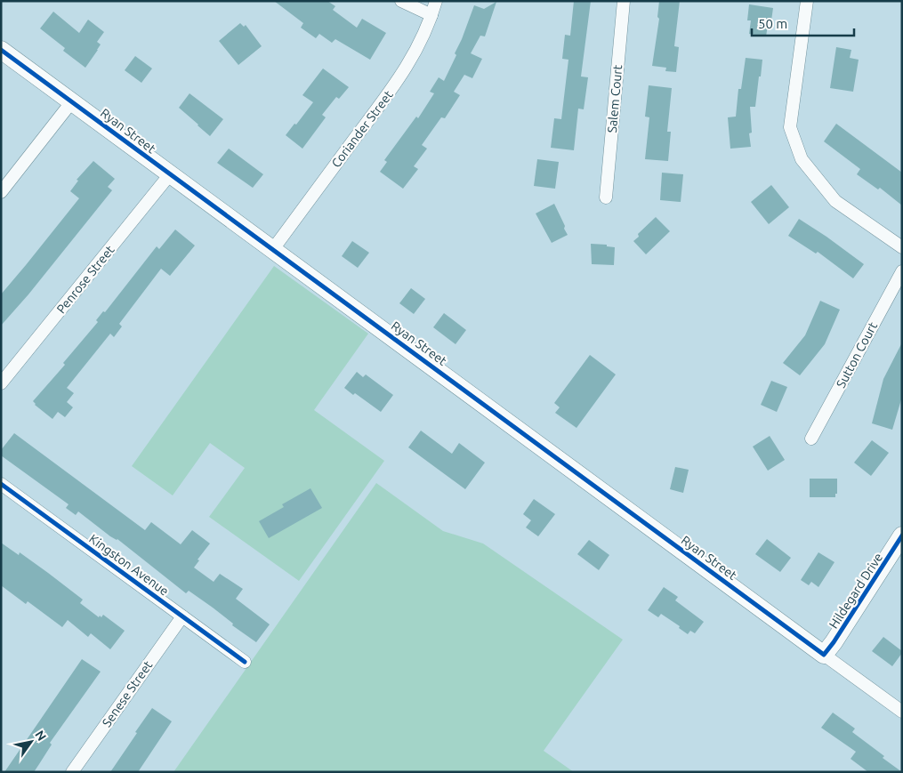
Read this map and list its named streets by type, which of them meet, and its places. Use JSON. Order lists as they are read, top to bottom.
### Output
{
  "streets": {
    "street": [
      "Salem Court",
      "Coriander Street",
      "Ryan Street",
      "Penrose Street",
      "Sutton Court",
      "Kingston Avenue",
      "Hildegard Drive",
      "Senese Street"
    ]
  },
  "crossings": [
    ["Coriander Street", "Ryan Street"],
    ["Ryan Street", "Penrose Street"],
    ["Ryan Street", "Hildegard Drive"],
    ["Kingston Avenue", "Senese Street"]
  ],
  "scale_bar": "50 m",
  "north": "top right"
}
